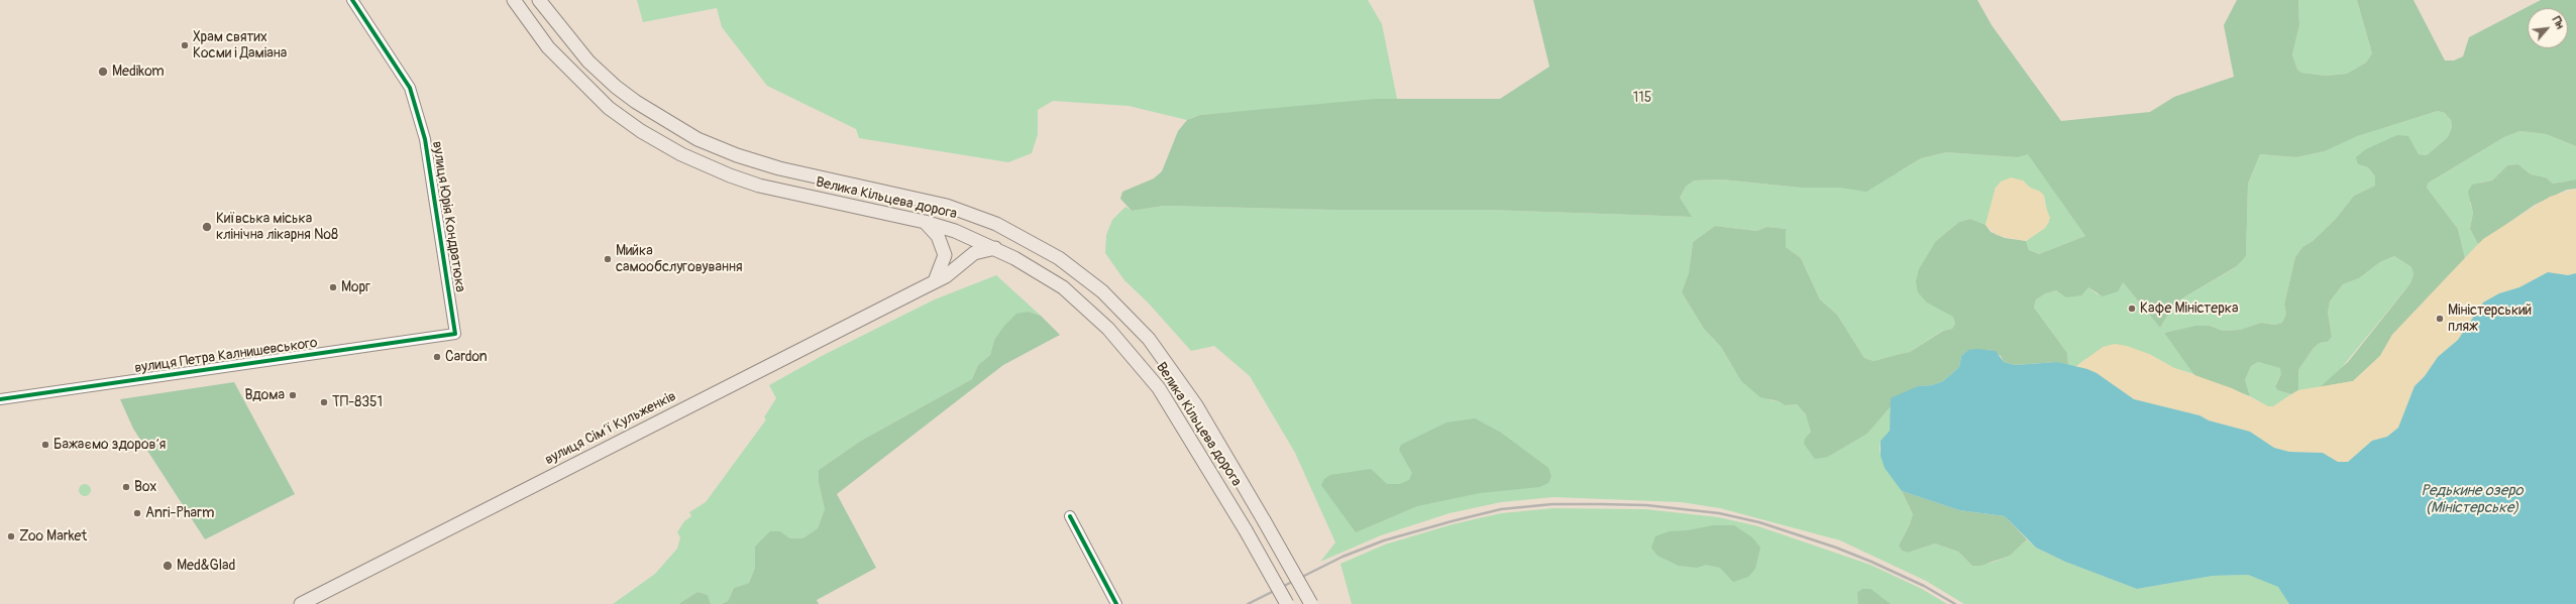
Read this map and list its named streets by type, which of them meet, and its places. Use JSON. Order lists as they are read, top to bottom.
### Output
{
  "streets": {
    "main road": ["Велика Кільцева дорога", "вулиця Сімʼї Кульженків"],
    "street": ["вулиця Юрія Кондратюка", "вулиця Петра Калнишевського"]
  },
  "crossings": [
    ["Велика Кільцева дорога", "вулиця Сімʼї Кульженків"],
    ["вулиця Юрія Кондратюка", "вулиця Петра Калнишевського"]
  ],
  "water": ["Редькине озеро (Міністерське)"],
  "parks": ["115"],
  "places": [
    "Храм святих Косми і Даміана",
    "Medikom",
    "Київська міська клінічна лікарня №8",
    "Мийка самообслуговування",
    "Морг",
    "Кафе Міністерка",
    "Міністерський пляж",
    "Cardon",
    "Вдома",
    "ТП-8351",
    "Бажаємо здоровʼя",
    "Box",
    "Anri-Pharm",
    "Zoo Market",
    "Med&Glad"
  ],
  "north": "top right"
}
